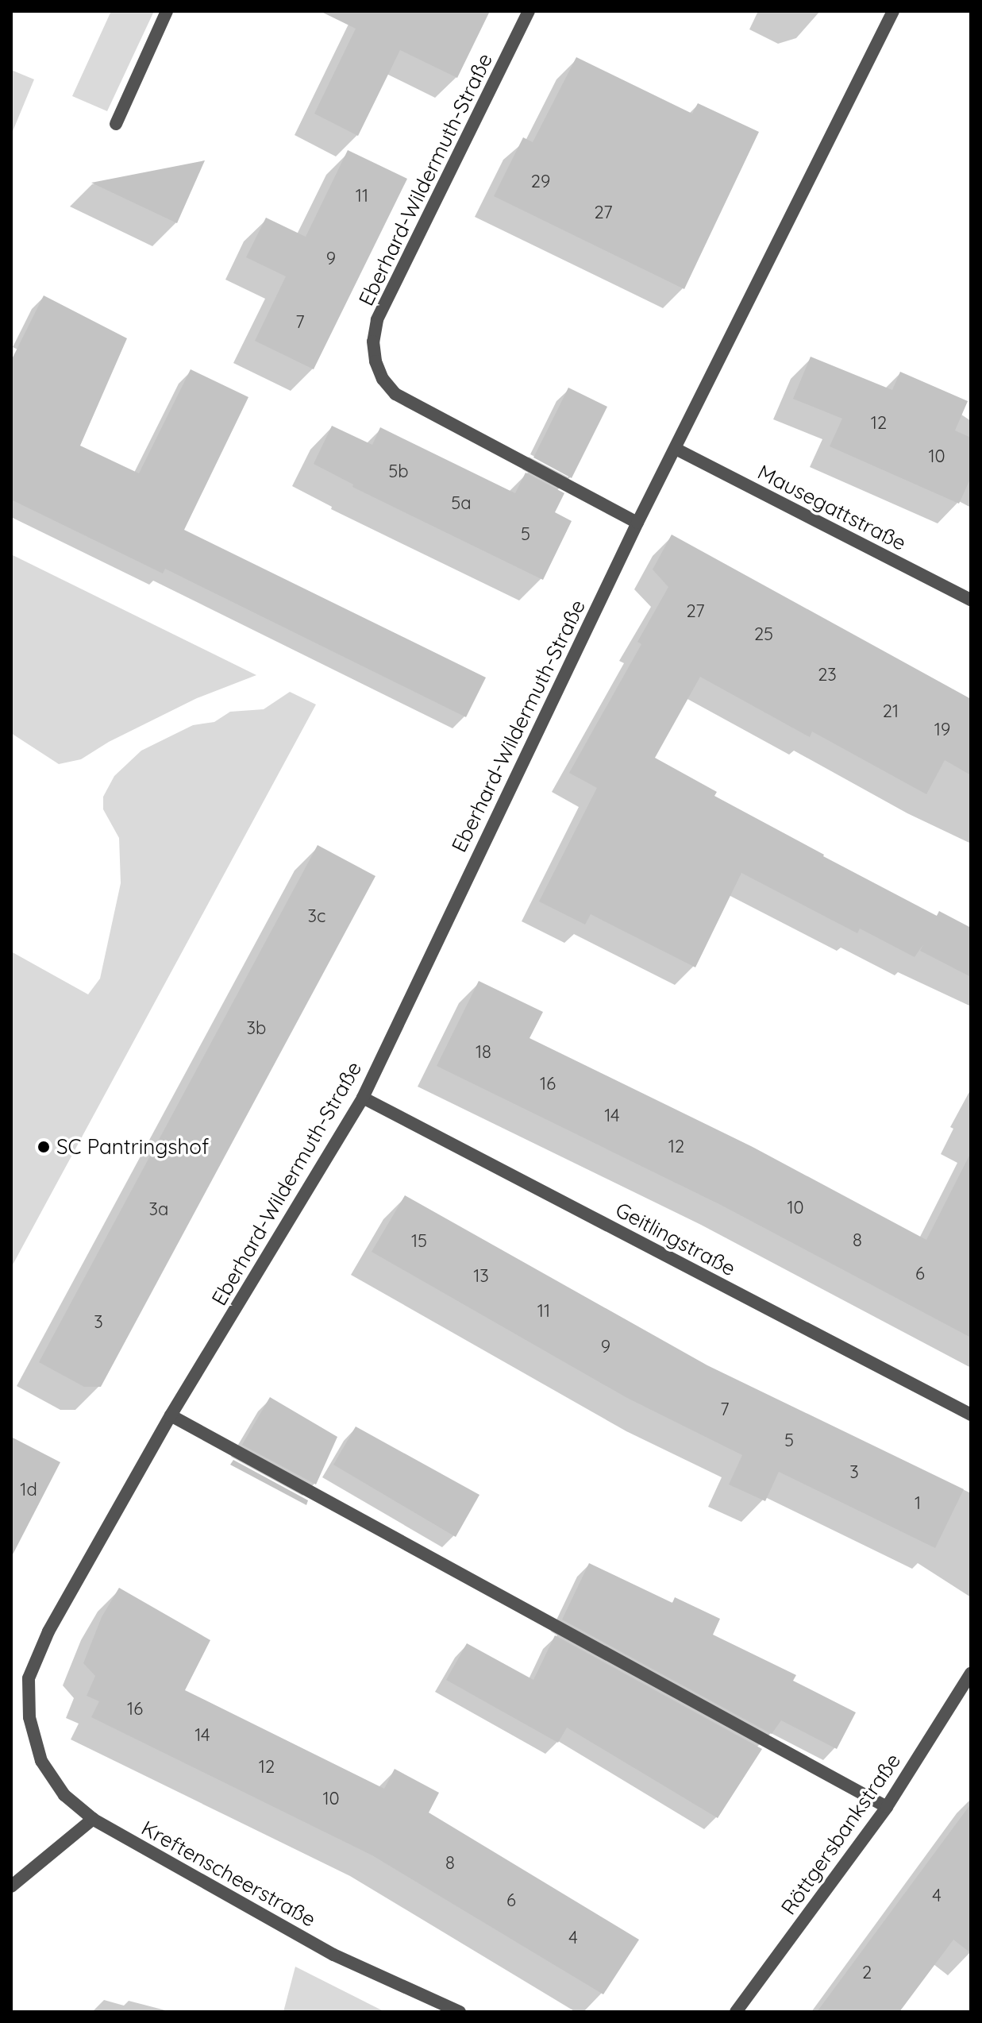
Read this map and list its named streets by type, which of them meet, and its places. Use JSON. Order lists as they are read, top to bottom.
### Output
{
  "streets": {
    "street": [
      "Eberhard-Wildermuth-Straße",
      "Mausegattstraße",
      "Geitlingstraße",
      "Röttgersbankstraße",
      "Kreftenscheerstraße"
    ]
  },
  "crossings": [
    ["Eberhard-Wildermuth-Straße", "Mausegattstraße"],
    ["Eberhard-Wildermuth-Straße", "Geitlingstraße"],
    ["Eberhard-Wildermuth-Straße", "Kreftenscheerstraße"]
  ],
  "places": ["SC Pantringshof"],
  "house_numbers": [
    "29",
    "11",
    "27",
    "9",
    "7",
    "12",
    "10",
    "5b",
    "5a",
    "5",
    "27",
    "25",
    "23",
    "21",
    "19",
    "3c",
    "3b",
    "18",
    "16",
    "14",
    "12",
    "10",
    "3a",
    "8",
    "15",
    "6",
    "13",
    "11",
    "3",
    "9",
    "7",
    "5",
    "3",
    "1d",
    "1",
    "16",
    "14",
    "12",
    "10",
    "8",
    "4",
    "6",
    "4",
    "2"
  ]
}
